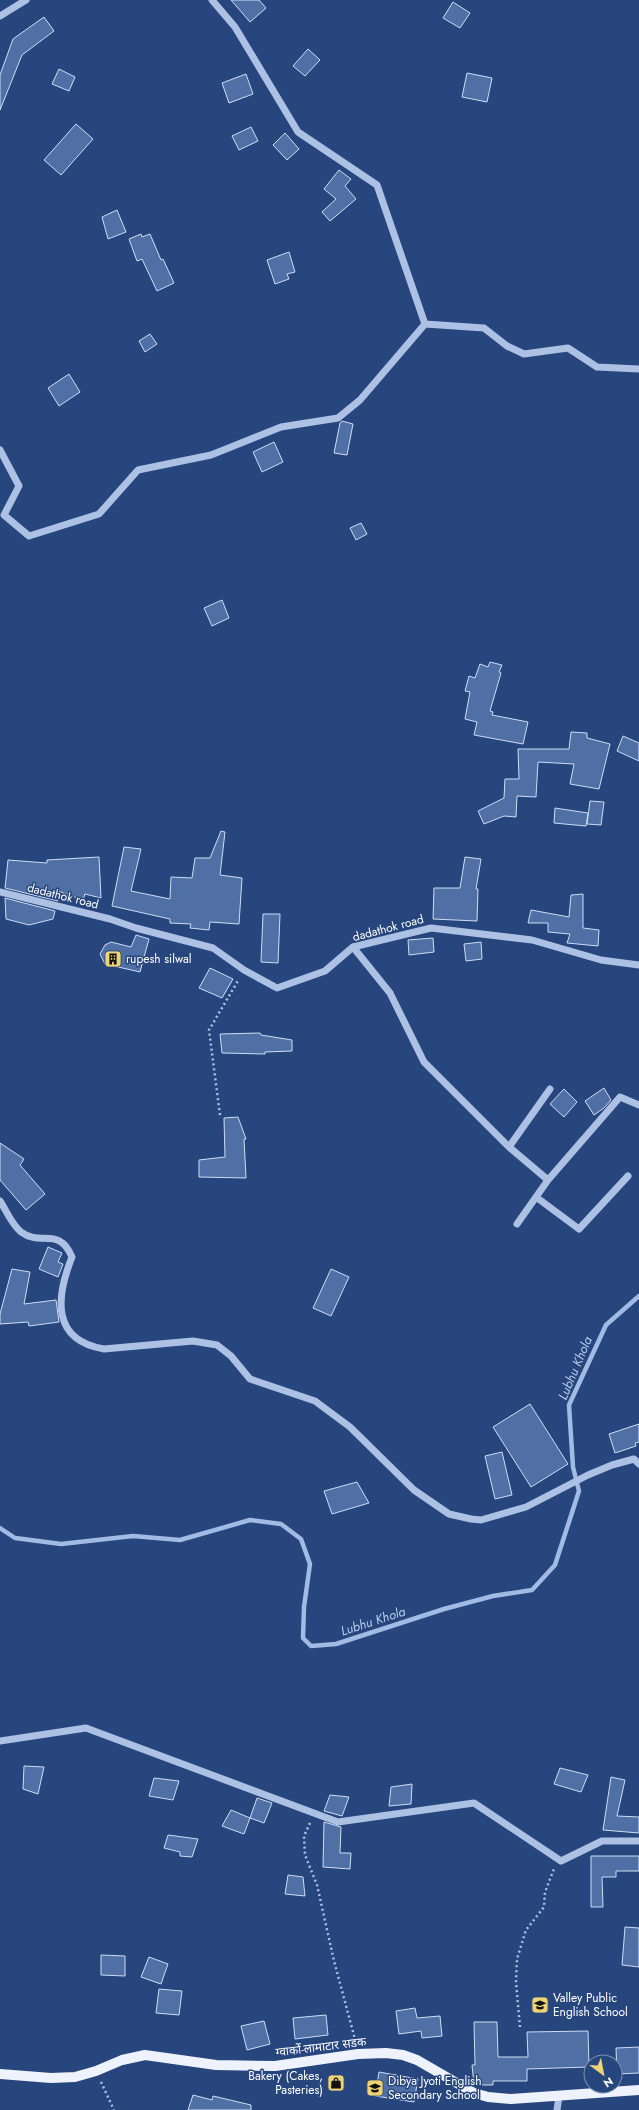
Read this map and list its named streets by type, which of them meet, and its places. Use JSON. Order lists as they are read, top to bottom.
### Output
{
  "streets": {
    "main road": ["ग्वार्को-लामाटार सडक"],
    "street": ["dadathok road"]
  },
  "water": ["Lubhu Khola"],
  "places": {
    "building": ["rupesh silwal"],
    "school or university": ["Valley Public English School", "Dibya Jyoti English Secondary School"],
    "shop": ["Bakery (Cakes, Pasteries)"]
  },
  "north": "bottom right"
}
